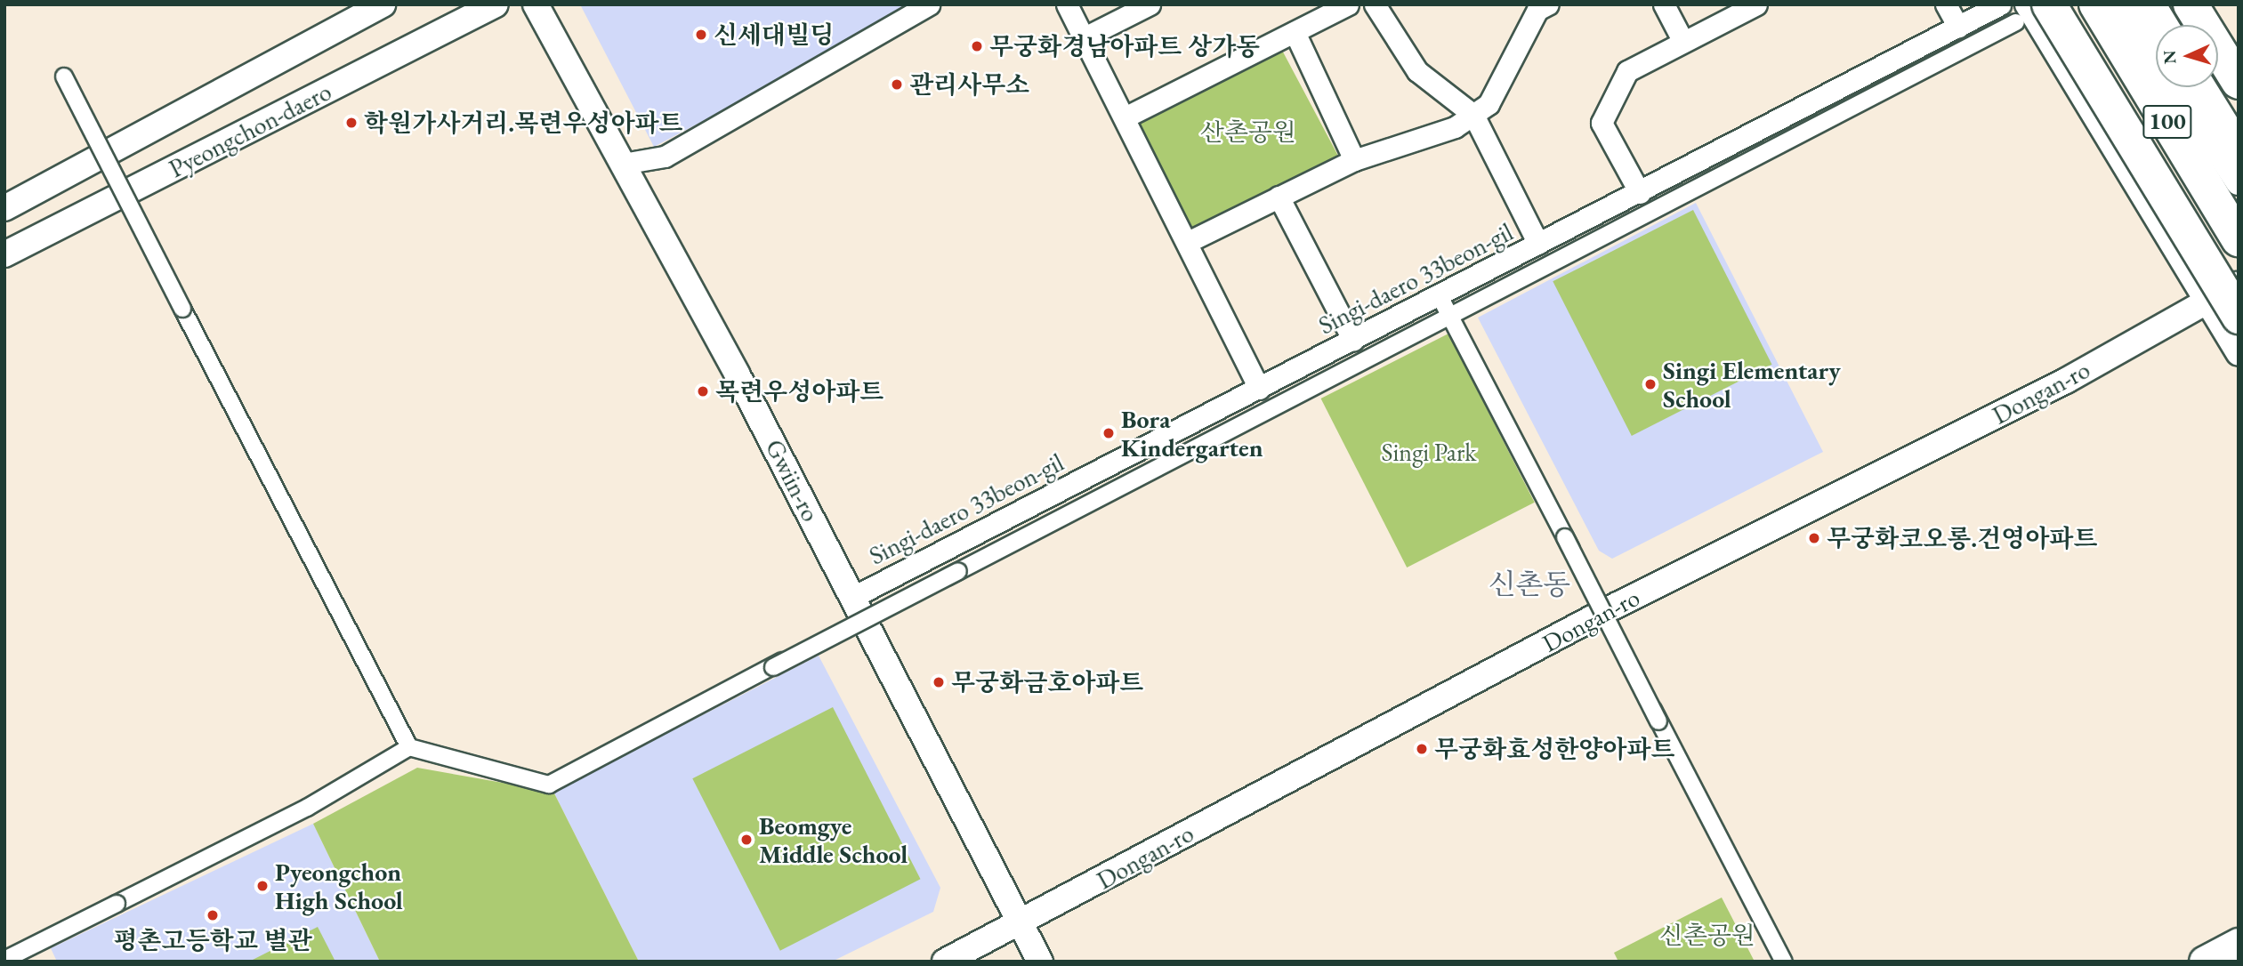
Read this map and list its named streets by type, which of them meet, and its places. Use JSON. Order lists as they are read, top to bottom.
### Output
{
  "streets": {
    "highway": ["100"],
    "street": [
      "Pyeongchon-daero",
      "Singi-daero 33beon-gil",
      "Dongan-ro",
      "Gwiin-ro"
    ]
  },
  "crossings": [
    ["Singi-daero 33beon-gil", "Gwiin-ro"],
    ["Dongan-ro", "Gwiin-ro"]
  ],
  "districts": ["신촌동"],
  "parks": ["산촌공원", "Singi Park", "신촌공원"],
  "places": [
    "신세대빌딩",
    "무궁화경남아파트 상가동",
    "관리사무소",
    "학원가사거리.목련우성아파트",
    "Singi Elementary School",
    "목련우성아파트",
    "Bora Kindergarten",
    "무궁화코오롱.건영아파트",
    "무궁화금호아파트",
    "무궁화효성한양아파트",
    "Beomgye Middle School",
    "Pyeongchon High School",
    "평촌고등학교 별관"
  ],
  "north": "left"
}
